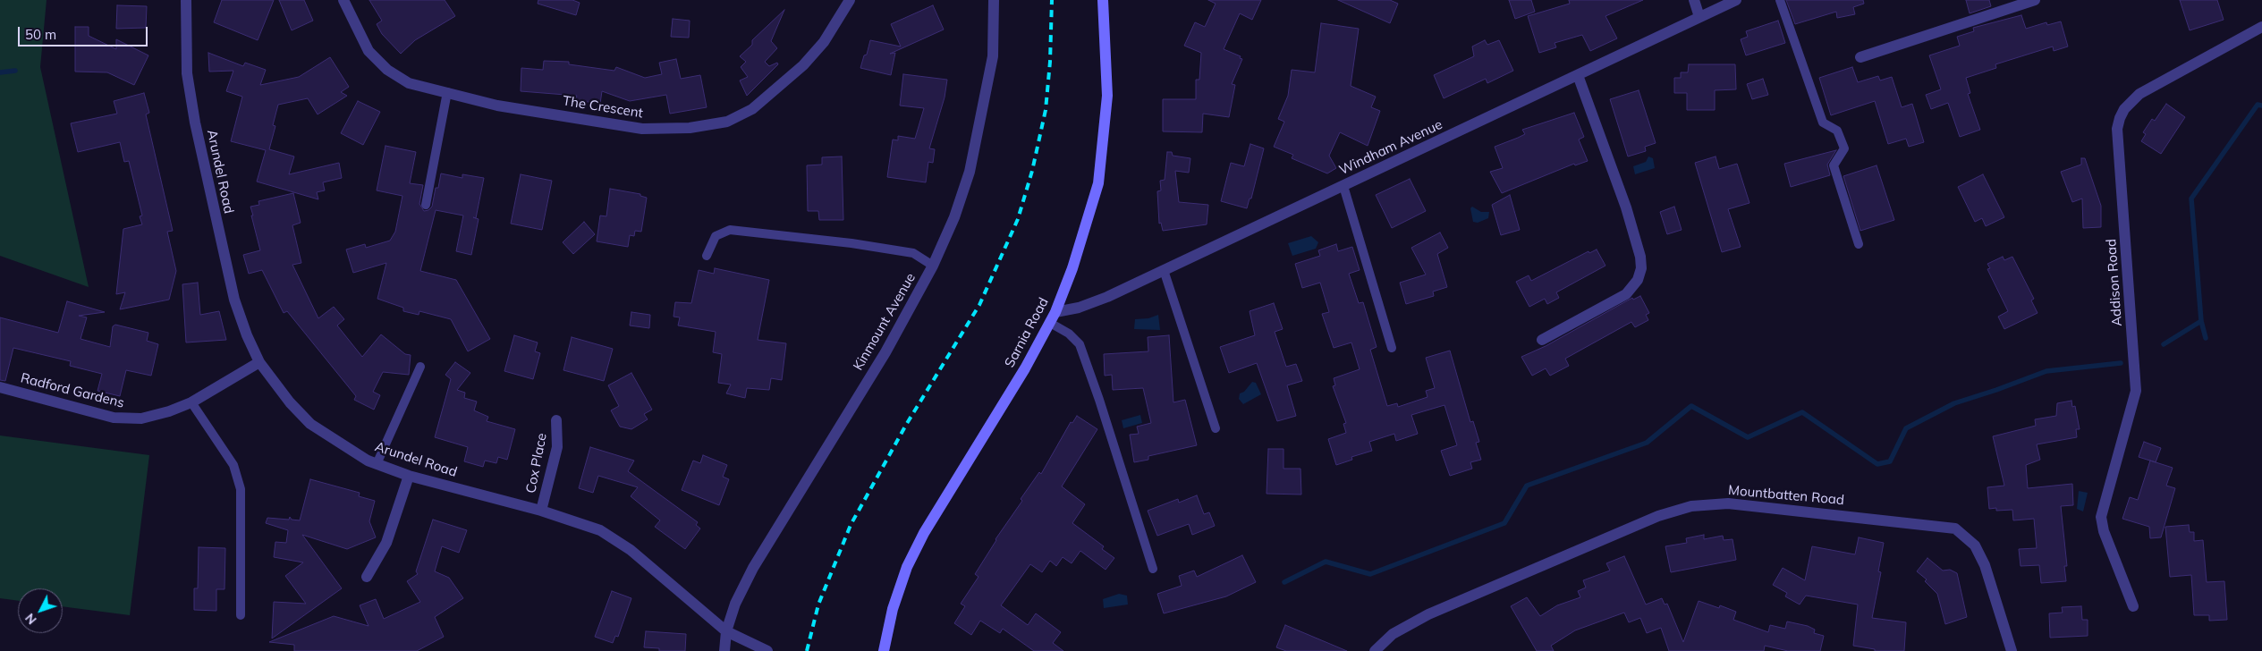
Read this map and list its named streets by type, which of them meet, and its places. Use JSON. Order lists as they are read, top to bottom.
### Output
{
  "streets": {
    "main road": ["Sarnia Road"],
    "street": [
      "The Crescent",
      "Windham Avenue",
      "Arundel Road",
      "Addison Road",
      "Kinmount Avenue",
      "Radford Gardens",
      "Cox Place",
      "Mountbatten Road"
    ]
  },
  "crossings": [
    ["Windham Avenue", "Sarnia Road"],
    ["Arundel Road", "Kinmount Avenue"],
    ["Arundel Road", "Radford Gardens"],
    ["Arundel Road", "Cox Place"]
  ],
  "scale_bar": "50 m",
  "north": "bottom left"
}
